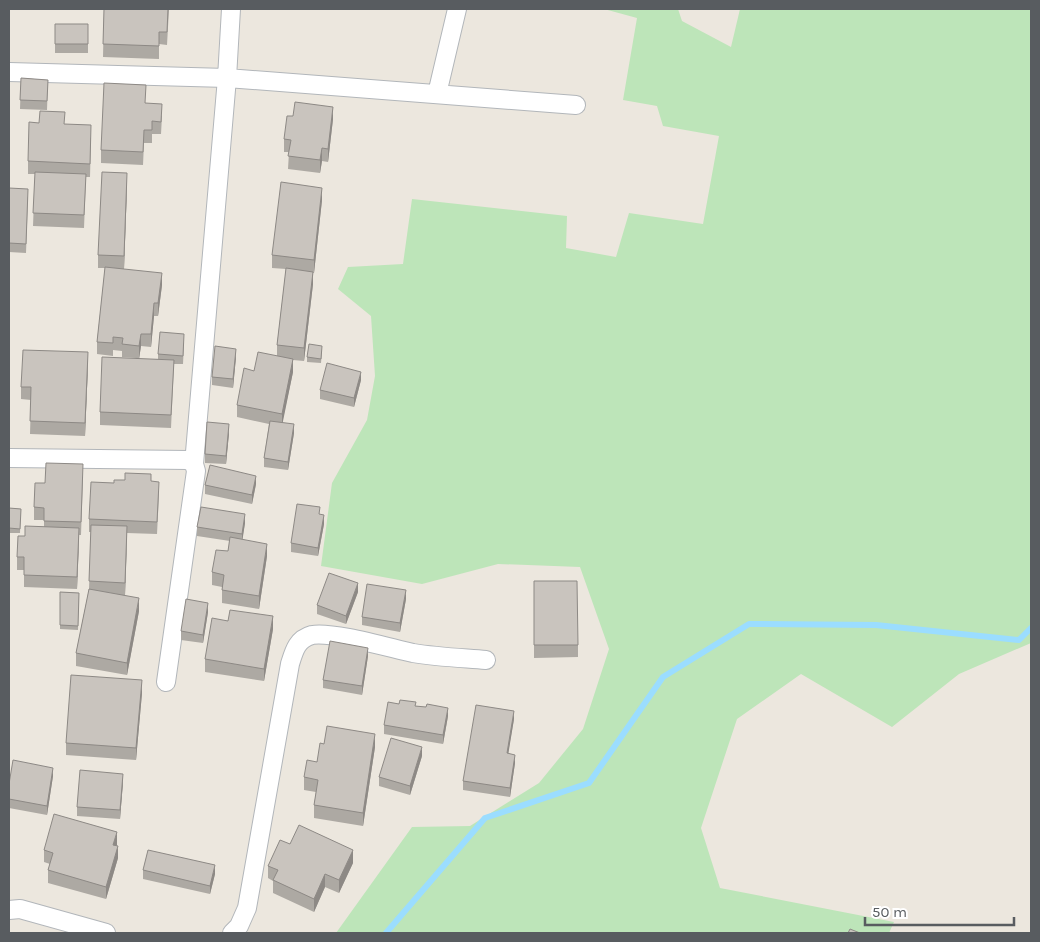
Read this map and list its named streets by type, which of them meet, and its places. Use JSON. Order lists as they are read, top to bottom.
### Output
{
  "scale_bar": "50 m"
}
